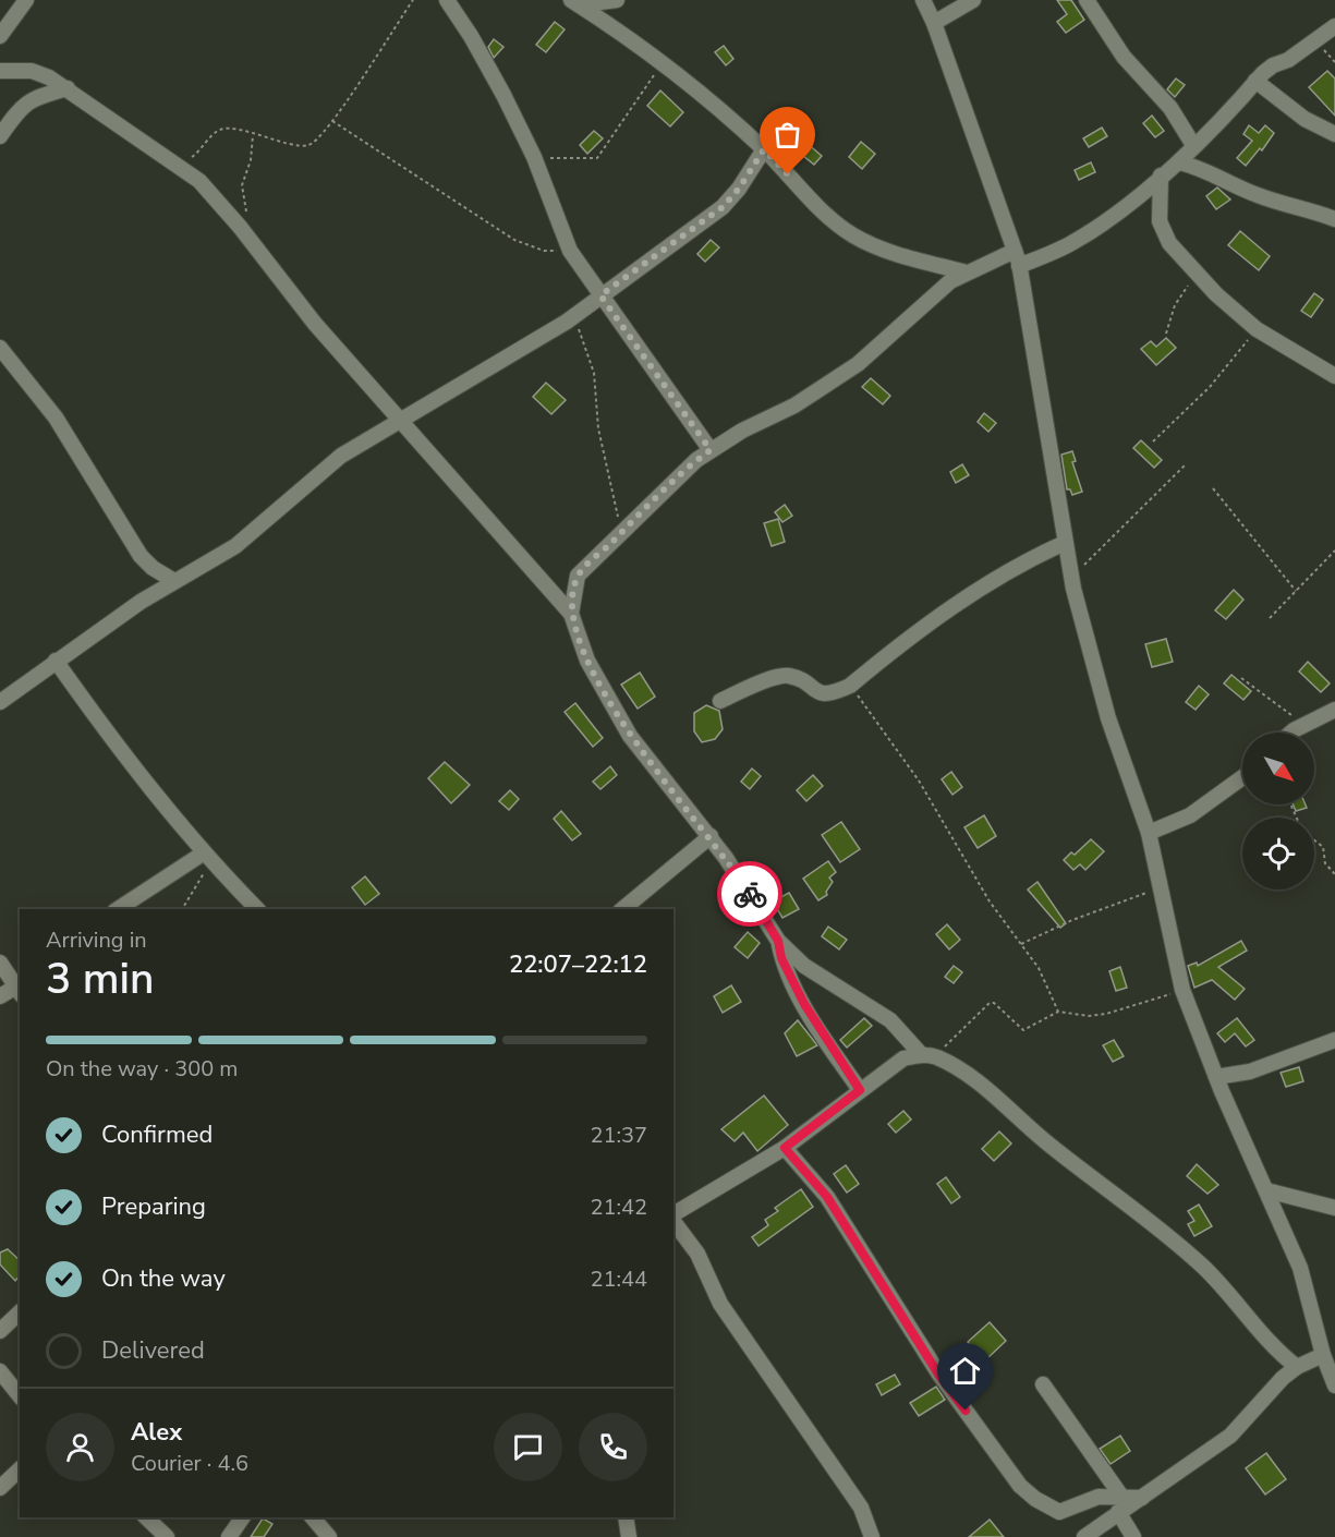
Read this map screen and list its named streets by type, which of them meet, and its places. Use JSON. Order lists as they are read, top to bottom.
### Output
{
  "north": "bottom right",
  "page": {
    "heading": ["3 min", "Arriving in", "22:07–22:12"],
    "panel": ["Alex", "Courier · 4.6"],
    "bar": "On the way · 300 m",
    "list": [
      ["Confirmed", "21:37"],
      ["Preparing", "21:42"],
      ["On the way", "21:44"],
      "Delivered"
    ]
  }
}
